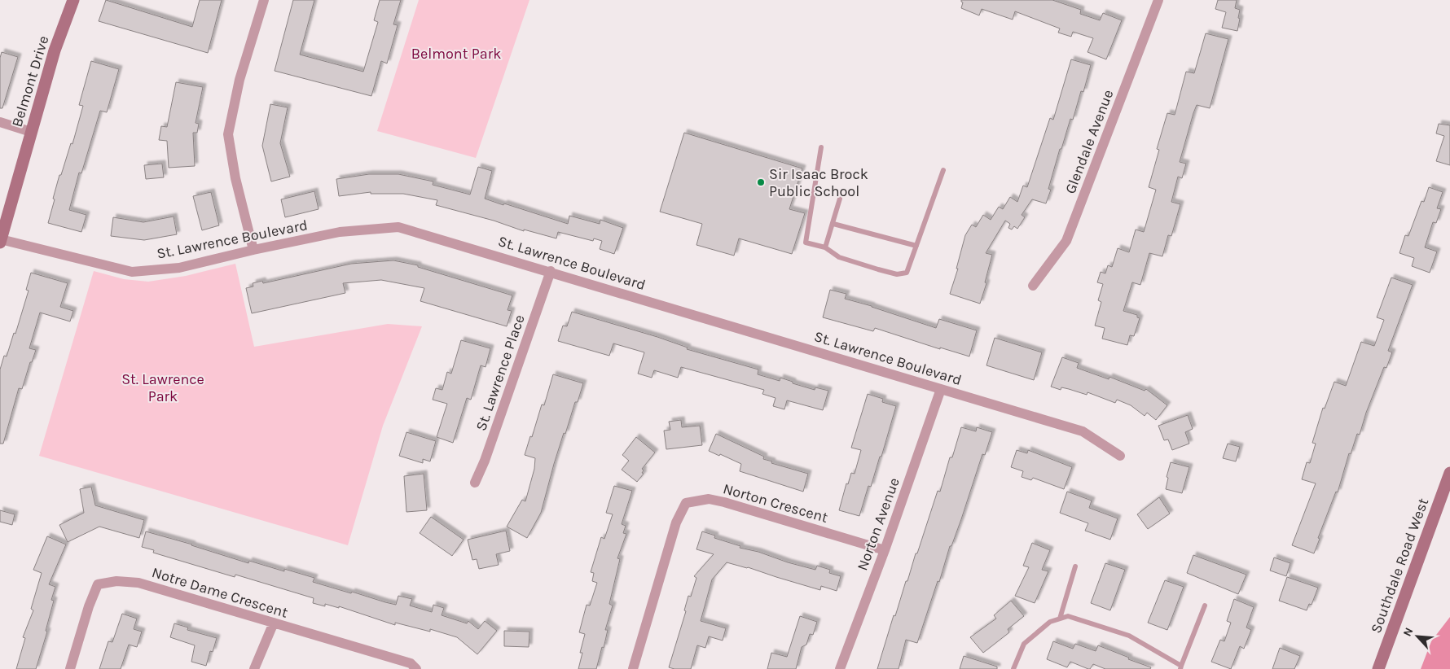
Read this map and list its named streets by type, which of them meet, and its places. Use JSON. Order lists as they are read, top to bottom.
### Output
{
  "streets": {
    "street": [
      "Belmont Drive",
      "Glendale Avenue",
      "St. Lawrence Boulevard",
      "St. Lawrence Place",
      "Norton Crescent",
      "Norton Avenue",
      "Southdale Road West",
      "Notre Dame Crescent"
    ]
  },
  "crossings": [
    ["Belmont Drive", "St. Lawrence Boulevard"],
    ["St. Lawrence Boulevard", "St. Lawrence Place"],
    ["St. Lawrence Boulevard", "Norton Avenue"],
    ["Norton Crescent", "Norton Avenue"]
  ],
  "parks": ["Belmont Park", "St. Lawrence Park"],
  "places": ["Sir Isaac Brock Public School"],
  "north": "top left"
}
